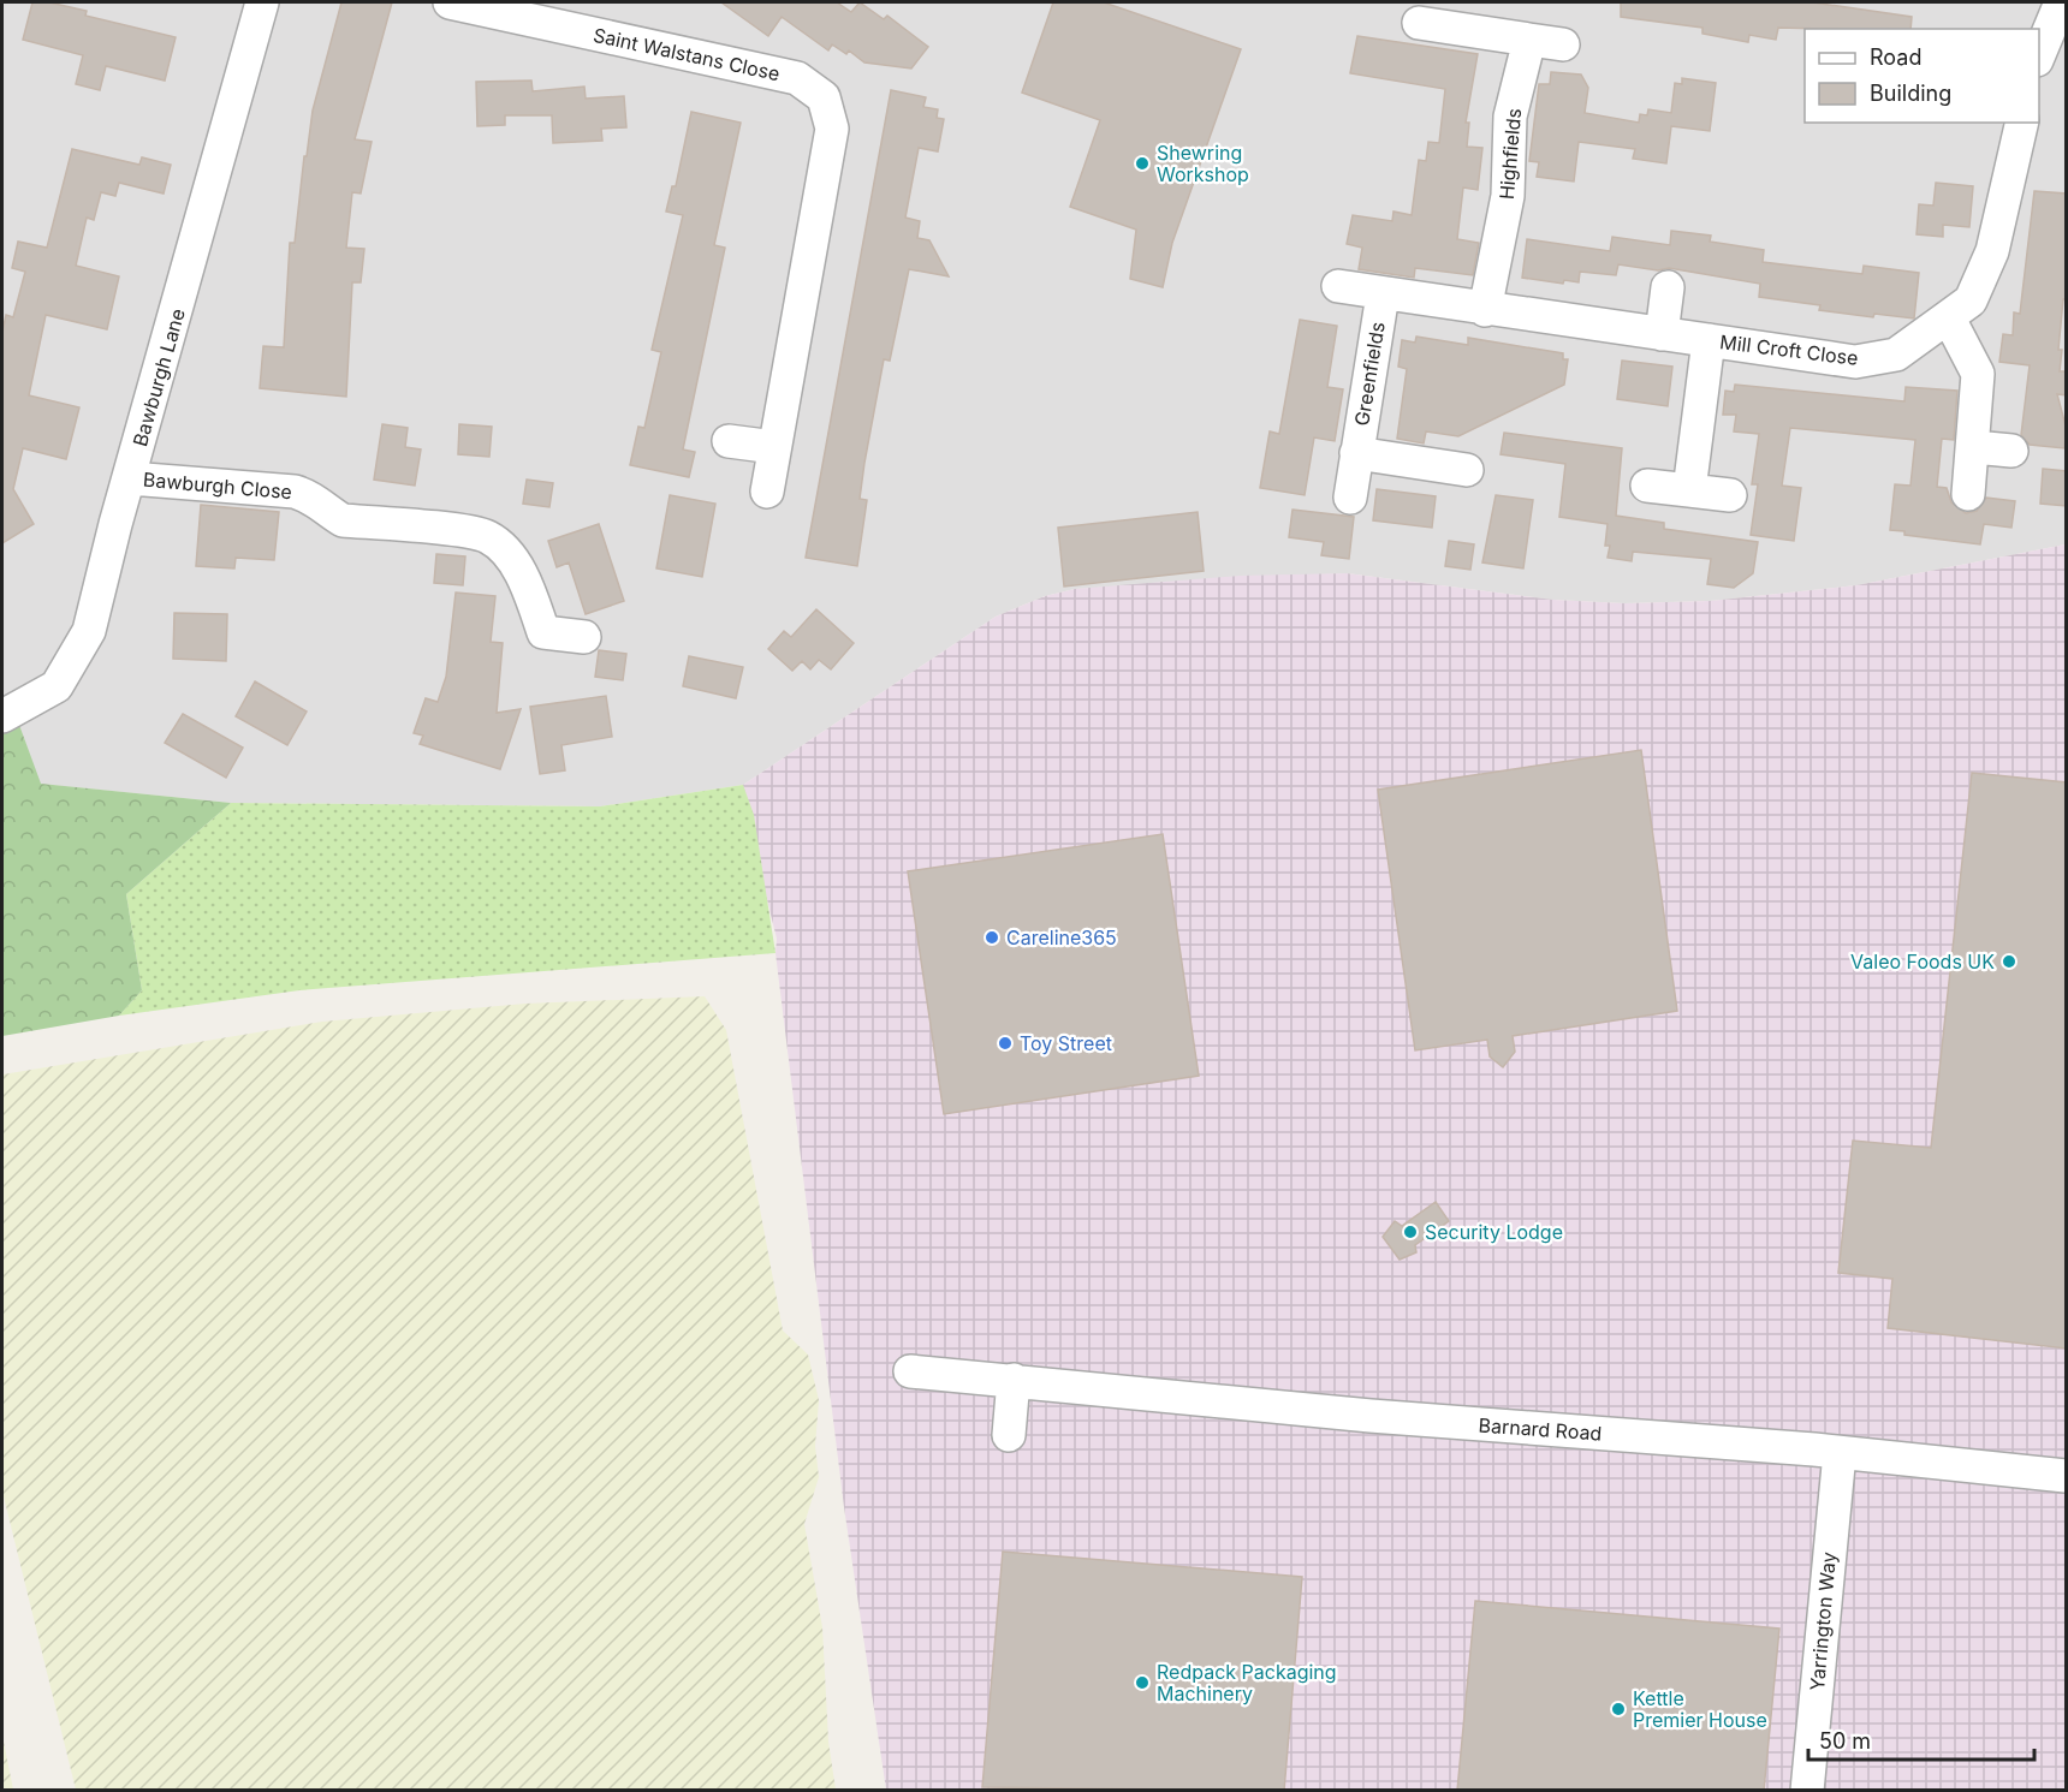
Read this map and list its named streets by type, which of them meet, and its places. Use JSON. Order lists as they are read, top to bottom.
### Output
{
  "streets": {
    "street": [
      "Saint Walstans Close",
      "Highfields",
      "Mill Croft Close",
      "Greenfields",
      "Bawburgh Lane",
      "Bawburgh Close",
      "Barnard Road",
      "Yarrington Way"
    ]
  },
  "crossings": [
    ["Highfields", "Mill Croft Close"],
    ["Mill Croft Close", "Greenfields"],
    ["Bawburgh Lane", "Bawburgh Close"],
    ["Barnard Road", "Yarrington Way"]
  ],
  "places": [
    "Shewring Workshop",
    "Careline365",
    "Valeo Foods UK",
    "Toy Street",
    "Security Lodge",
    "Redpack Packaging Machinery",
    "Kettle Premier House"
  ],
  "legend": ["Road", "Building"],
  "scale_bar": "50 m"
}
